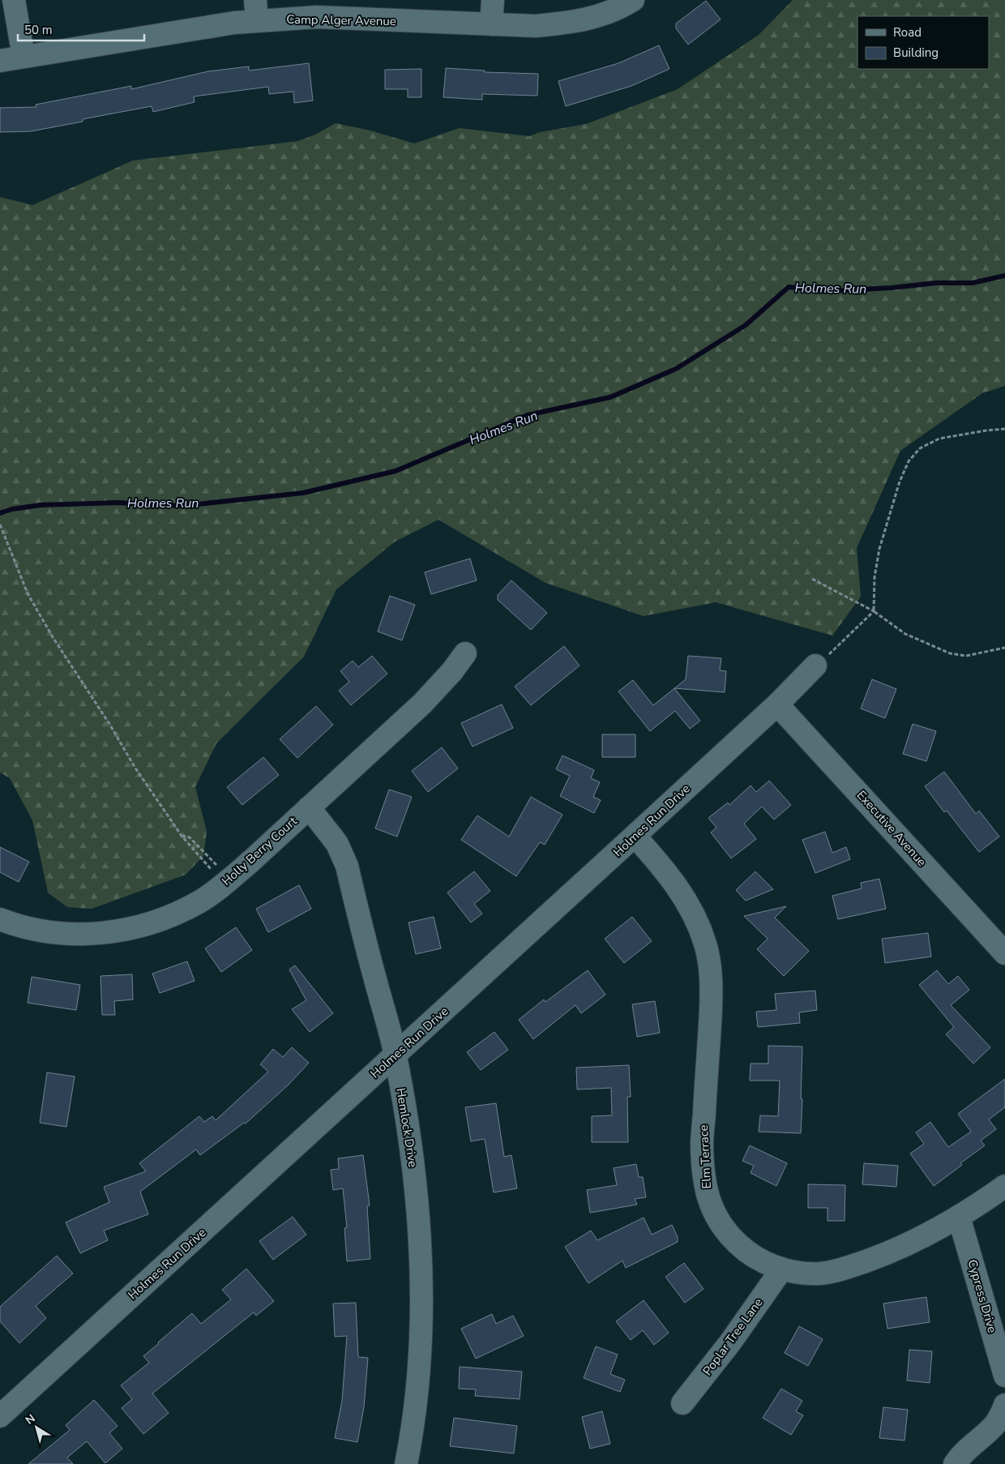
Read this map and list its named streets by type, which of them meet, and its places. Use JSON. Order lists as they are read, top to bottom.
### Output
{
  "streets": {
    "street": [
      "Camp Alger Avenue",
      "Holmes Run Drive",
      "Executive Avenue",
      "Holly Berry Court",
      "Hemlock Drive",
      "Elm Terrace",
      "Cypress Drive",
      "Poplar Tree Lane"
    ]
  },
  "crossings": [
    ["Holmes Run Drive", "Executive Avenue"],
    ["Holmes Run Drive", "Hemlock Drive"],
    ["Holmes Run Drive", "Elm Terrace"],
    ["Holly Berry Court", "Hemlock Drive"],
    ["Elm Terrace", "Cypress Drive"],
    ["Elm Terrace", "Poplar Tree Lane"]
  ],
  "water": ["Holmes Run"],
  "legend": ["Road", "Building"],
  "scale_bar": "50 m",
  "north": "top left"
}
